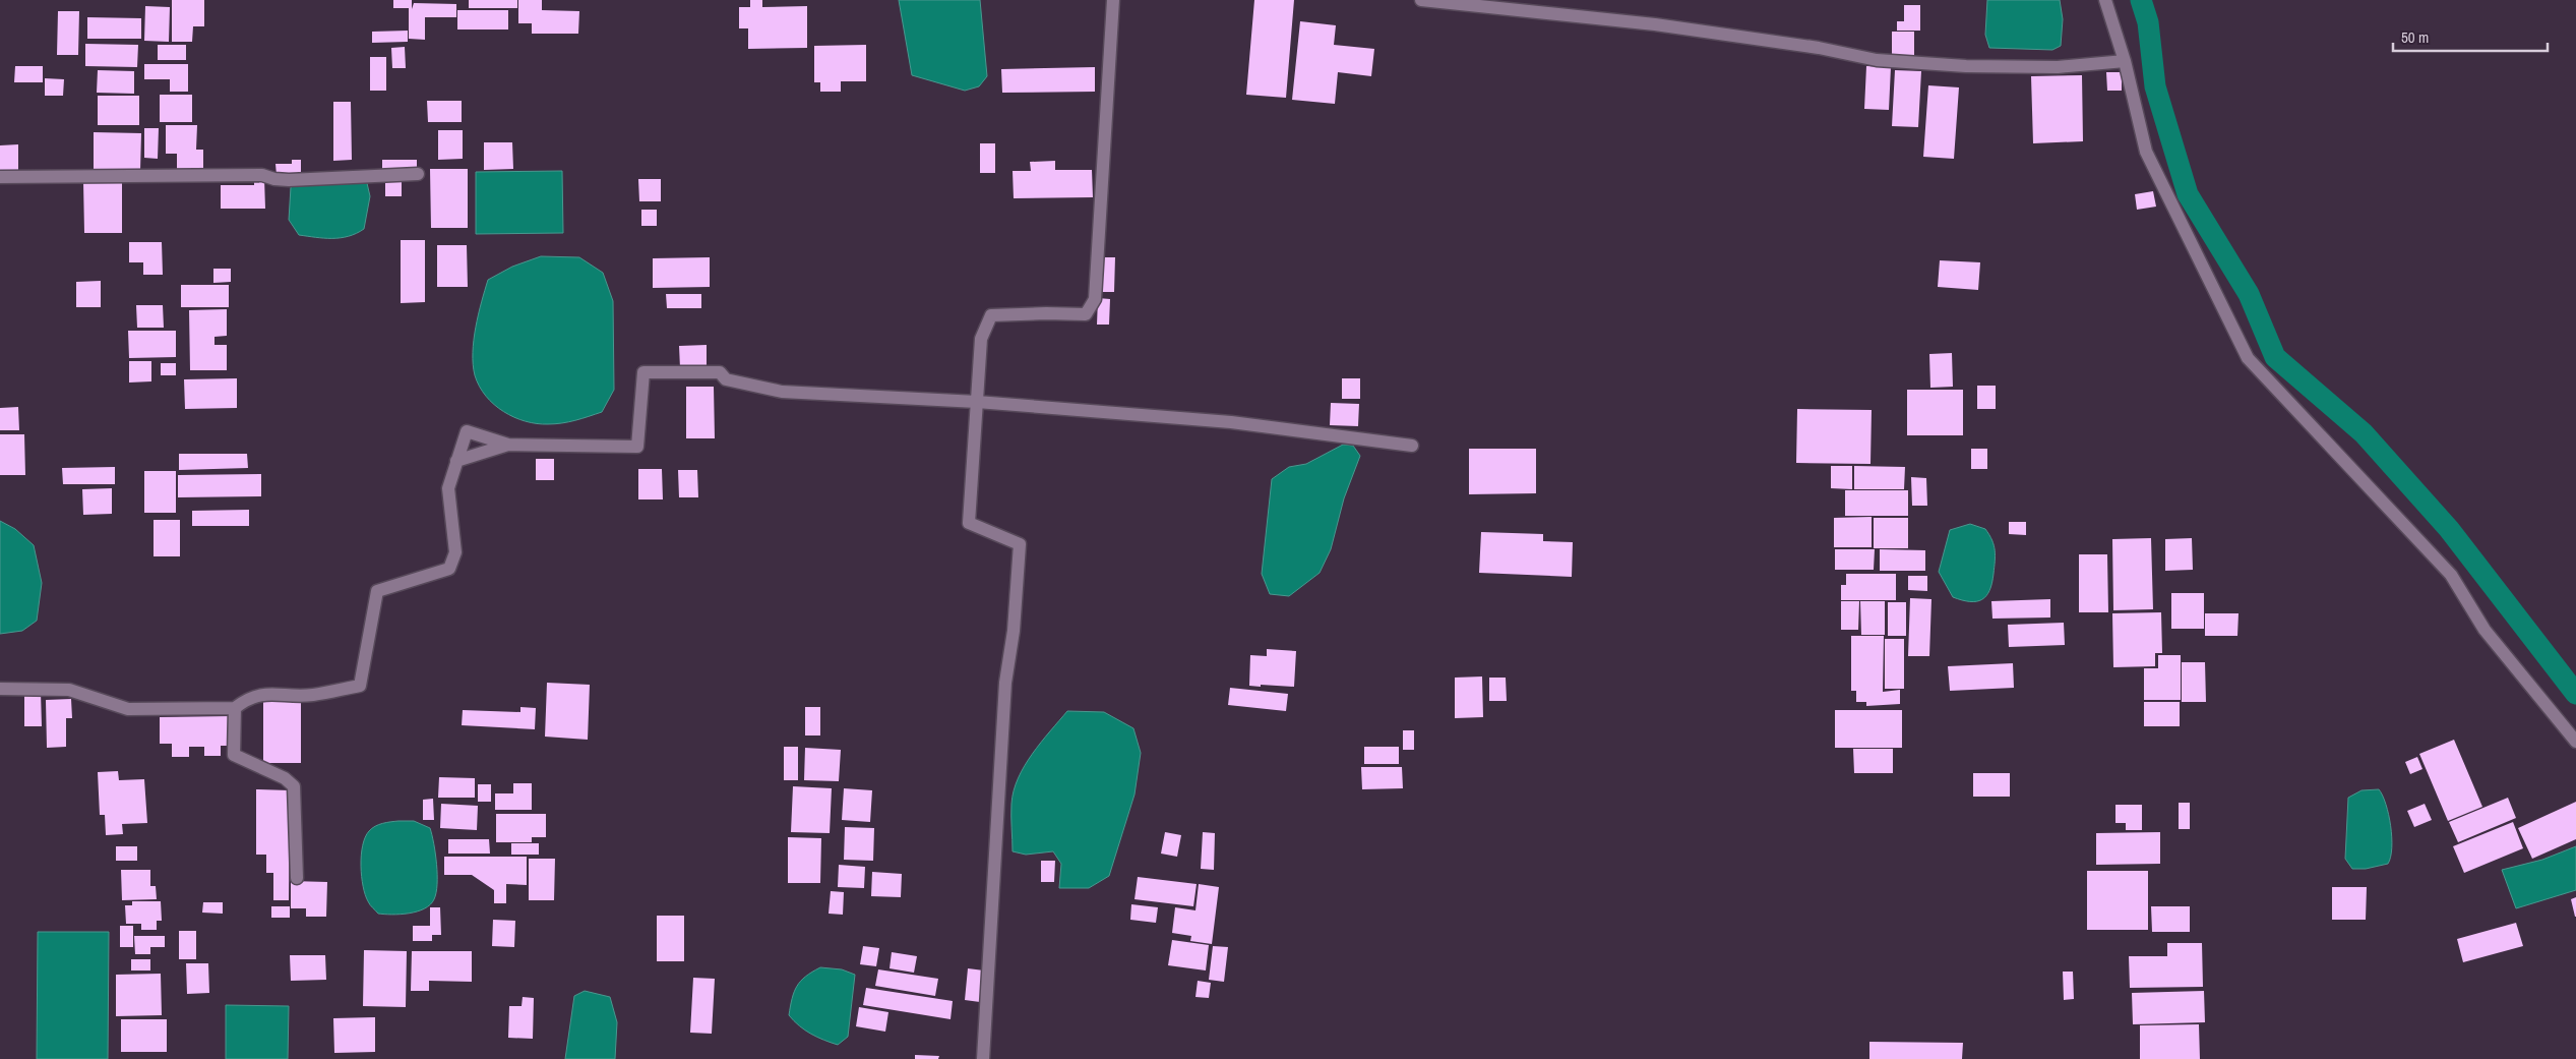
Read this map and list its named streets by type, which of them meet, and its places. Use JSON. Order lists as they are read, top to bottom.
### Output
{
  "scale_bar": "50 m"
}
